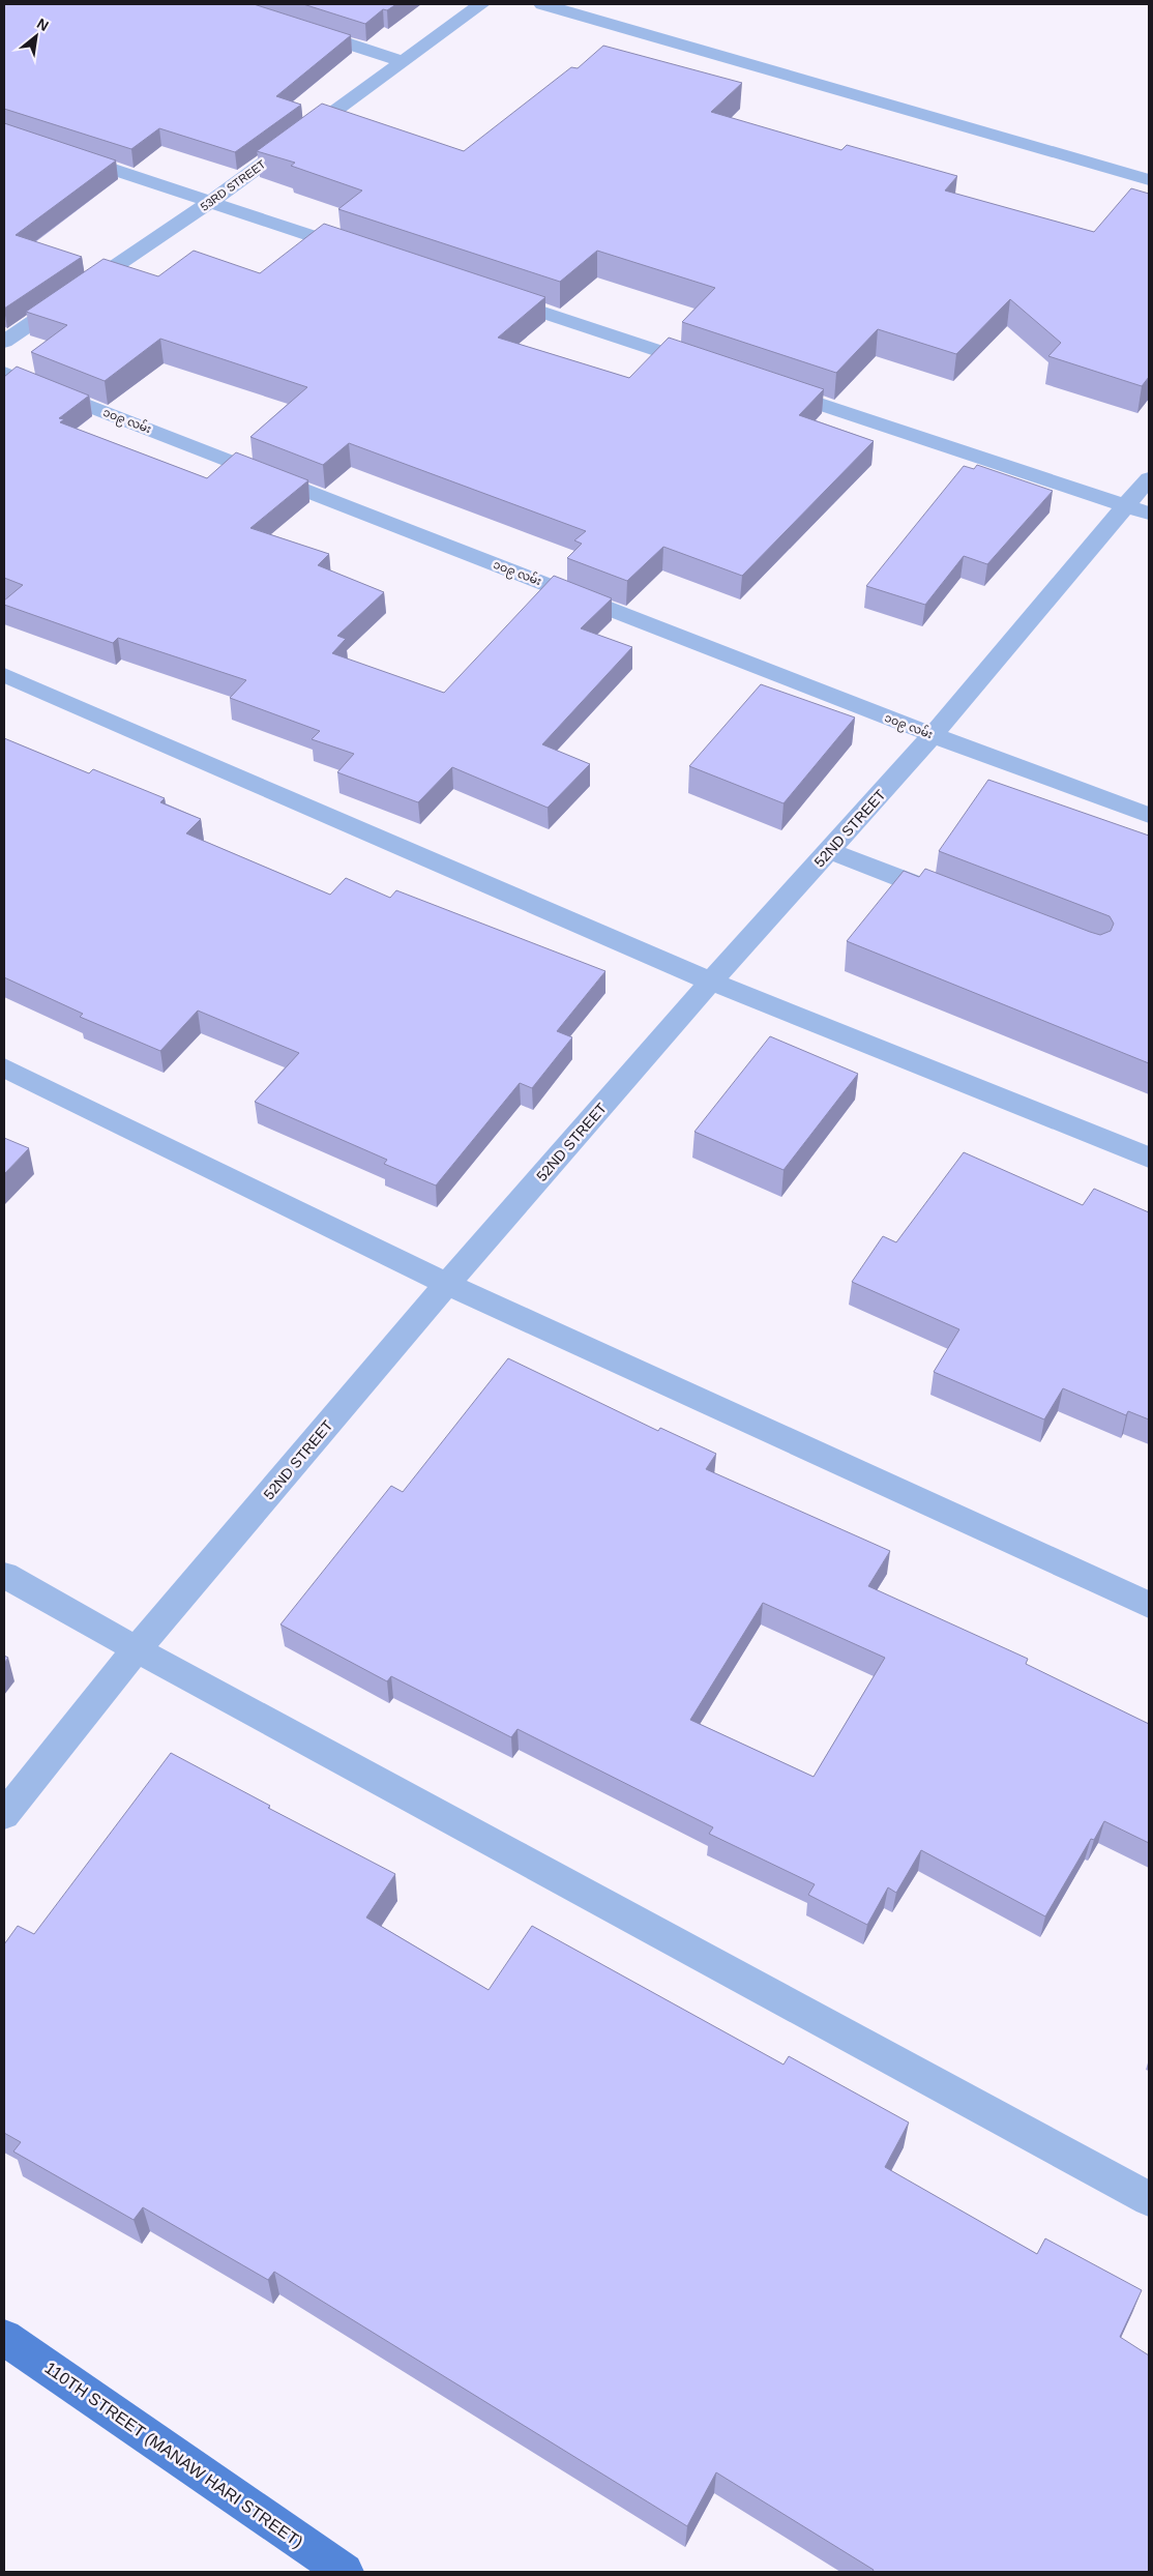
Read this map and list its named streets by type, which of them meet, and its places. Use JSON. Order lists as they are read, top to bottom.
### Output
{
  "streets": {
    "main road": ["110TH STREET (MANAW HARI STREET)"],
    "street": ["53RD STREET", "၁၀၉ လမ်း", "52ND STREET"]
  },
  "crossings": [
    ["၁၀၉ လမ်း", "52ND STREET"]
  ],
  "north": "top right"
}
